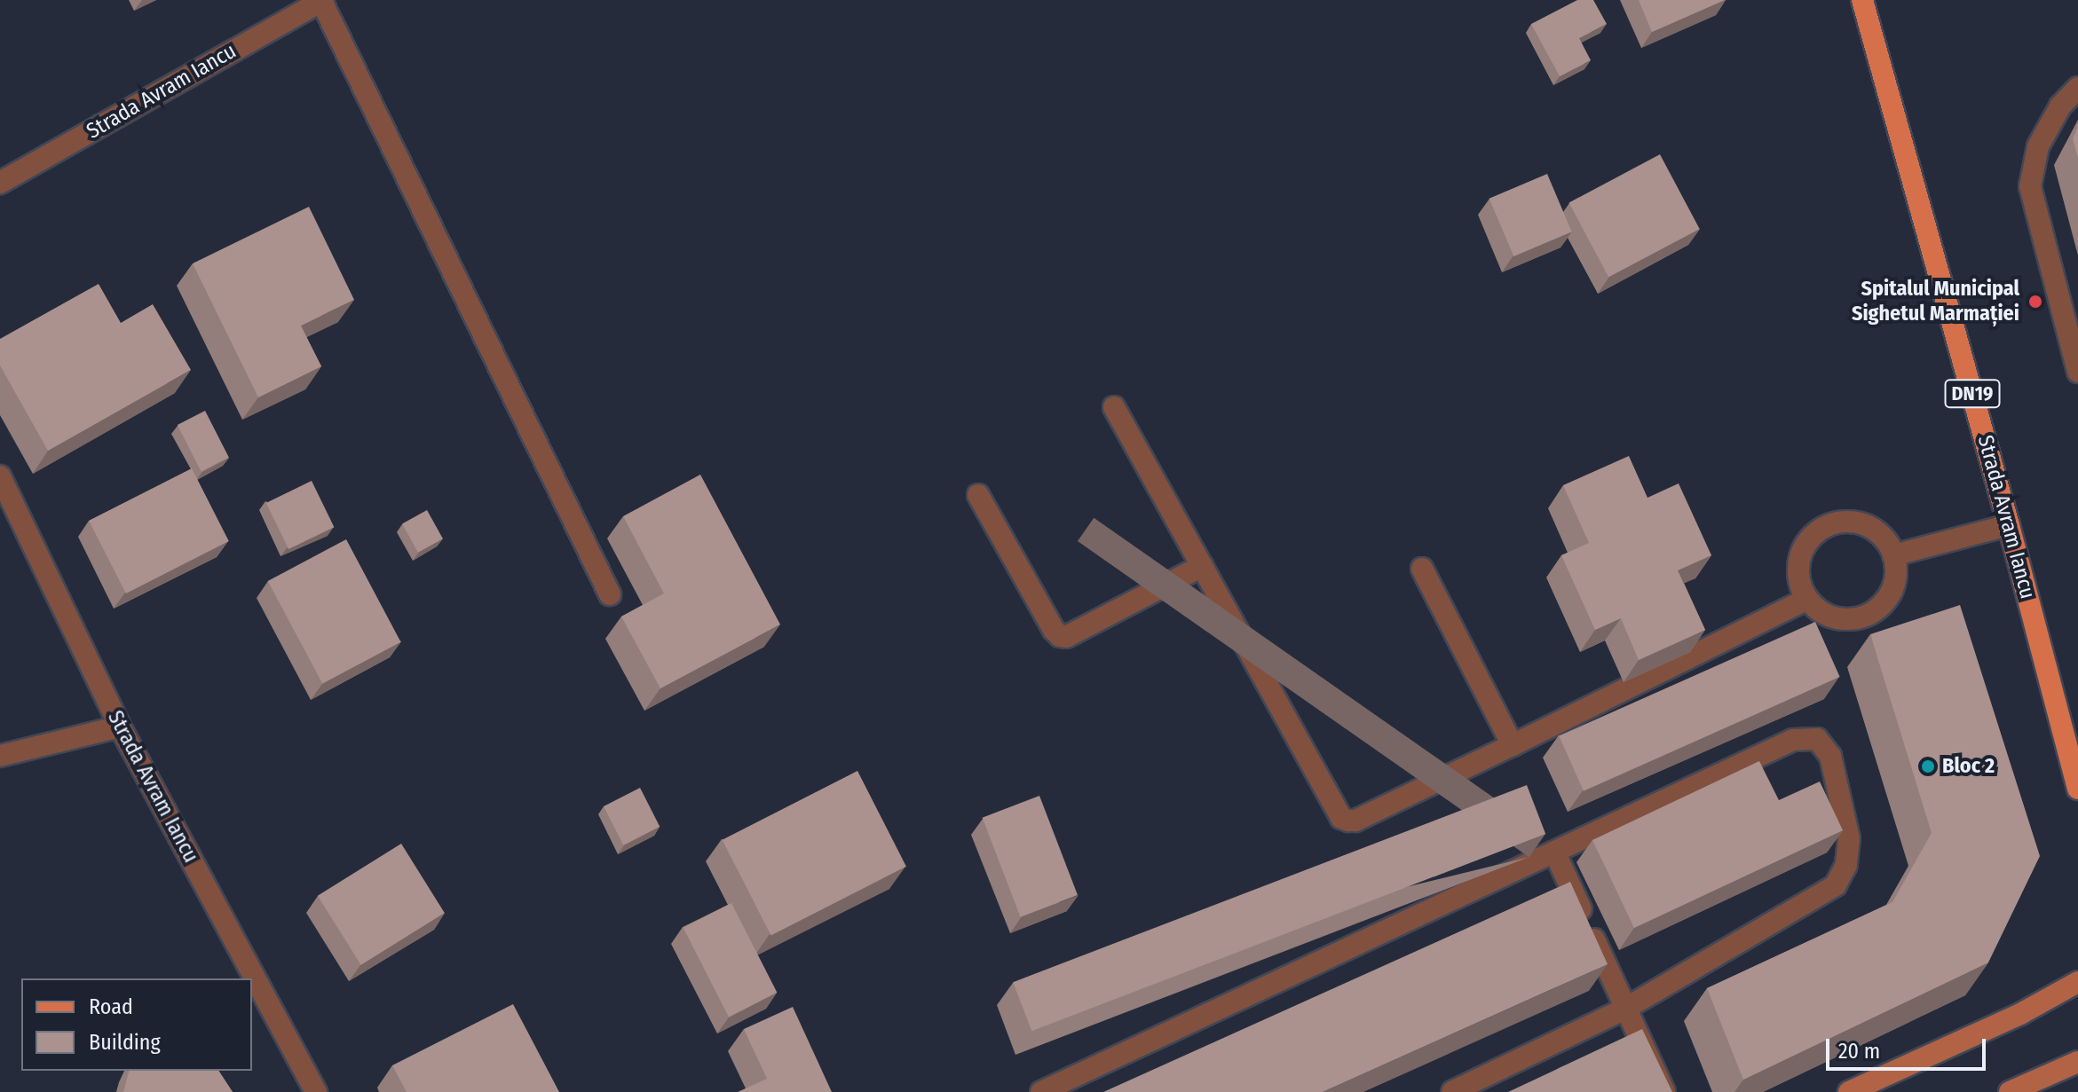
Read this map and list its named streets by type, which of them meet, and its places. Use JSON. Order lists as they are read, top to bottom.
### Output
{
  "streets": {
    "main road": ["Strada Avram Iancu", "DN19"]
  },
  "places": ["Spitalul Municipal Sighetul Marmației", "Bloc 2"],
  "legend": ["Road", "Building"],
  "scale_bar": "20 m"
}
